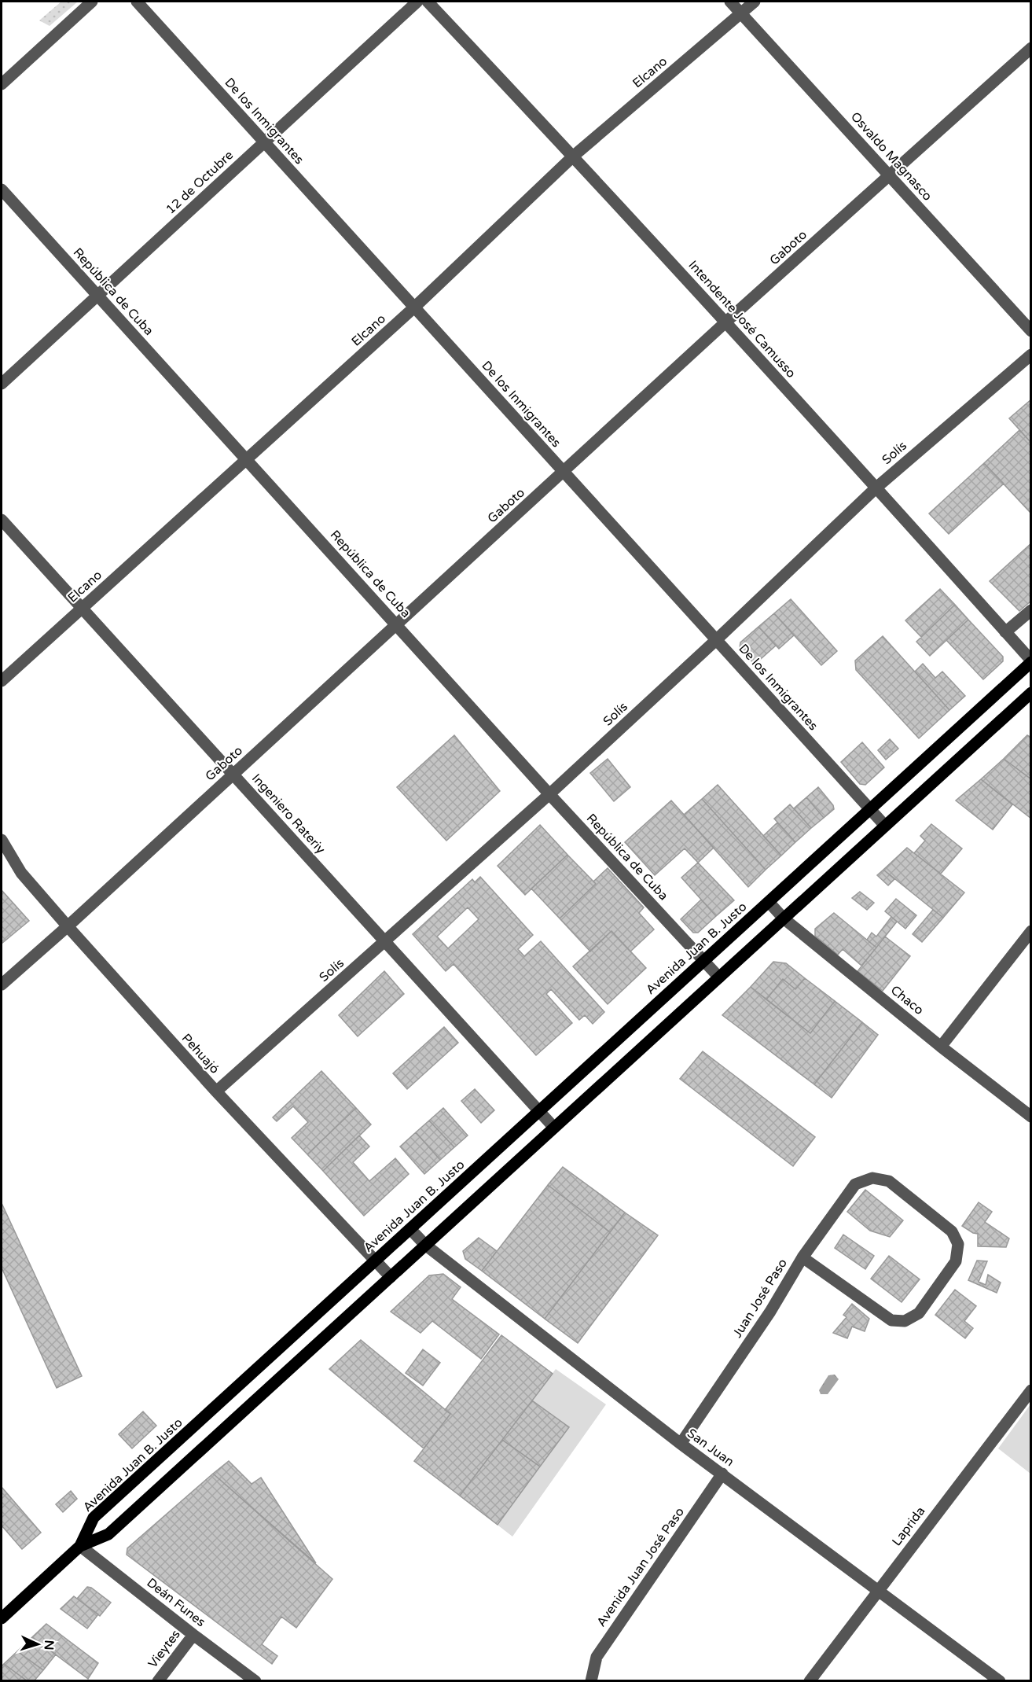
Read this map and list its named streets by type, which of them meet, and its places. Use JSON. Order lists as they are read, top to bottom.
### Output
{
  "streets": {
    "main road": ["Avenida Juan B. Justo"],
    "street": [
      "Elcano",
      "De los Inmigrantes",
      "Osvaldo Magnasco",
      "12 de Octubre",
      "Gaboto",
      "República de Cuba",
      "Intendente José Camusso",
      "Solís",
      "Ingeniero Rateriy",
      "Chaco",
      "Pehuajó",
      "Juan José Paso",
      "San Juan",
      "Laprida",
      "Avenida Juan José Paso",
      "Deán Funes",
      "Vieytes"
    ]
  },
  "crossings": [
    ["Elcano", "De los Inmigrantes"],
    ["Elcano", "Osvaldo Magnasco"],
    ["Elcano", "República de Cuba"],
    ["Elcano", "Intendente José Camusso"],
    ["Elcano", "Ingeniero Rateriy"],
    ["De los Inmigrantes", "12 de Octubre"],
    ["De los Inmigrantes", "Gaboto"],
    ["De los Inmigrantes", "Solís"],
    ["De los Inmigrantes", "Avenida Juan B. Justo"],
    ["Osvaldo Magnasco", "Gaboto"],
    ["12 de Octubre", "República de Cuba"],
    ["Gaboto", "República de Cuba"],
    ["Gaboto", "Intendente José Camusso"],
    ["Gaboto", "Ingeniero Rateriy"],
    ["Gaboto", "Pehuajó"],
    ["República de Cuba", "Solís"],
    ["República de Cuba", "Avenida Juan B. Justo"],
    ["Intendente José Camusso", "Solís"],
    ["Intendente José Camusso", "Avenida Juan B. Justo"],
    ["Solís", "Ingeniero Rateriy"],
    ["Solís", "Pehuajó"],
    ["Ingeniero Rateriy", "Avenida Juan B. Justo"],
    ["Avenida Juan B. Justo", "Chaco"],
    ["Avenida Juan B. Justo", "Pehuajó"],
    ["Avenida Juan B. Justo", "San Juan"],
    ["Avenida Juan B. Justo", "Deán Funes"],
    ["Juan José Paso", "San Juan"],
    ["San Juan", "Laprida"],
    ["San Juan", "Avenida Juan José Paso"],
    ["Deán Funes", "Vieytes"]
  ],
  "north": "right"
}
